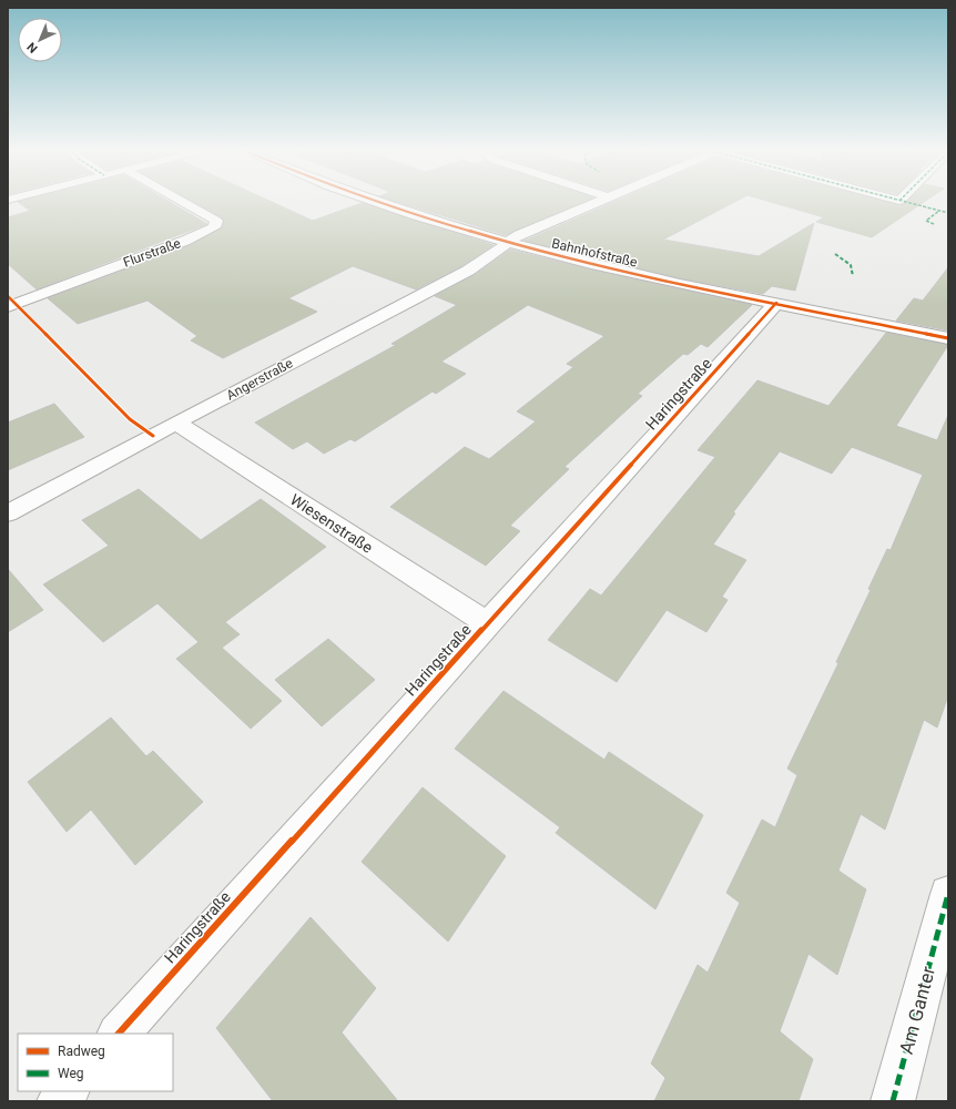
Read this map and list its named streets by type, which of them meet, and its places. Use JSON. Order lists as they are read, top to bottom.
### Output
{
  "streets": {
    "street": [
      "Flurstraße",
      "Bahnhofstraße",
      "Angerstraße",
      "Haringstraße",
      "Wiesenstraße",
      "Am Ganter"
    ]
  },
  "crossings": [
    ["Bahnhofstraße", "Angerstraße"],
    ["Bahnhofstraße", "Haringstraße"],
    ["Angerstraße", "Wiesenstraße"],
    ["Haringstraße", "Wiesenstraße"]
  ],
  "legend": ["Radweg", "Weg"],
  "north": "bottom left"
}
